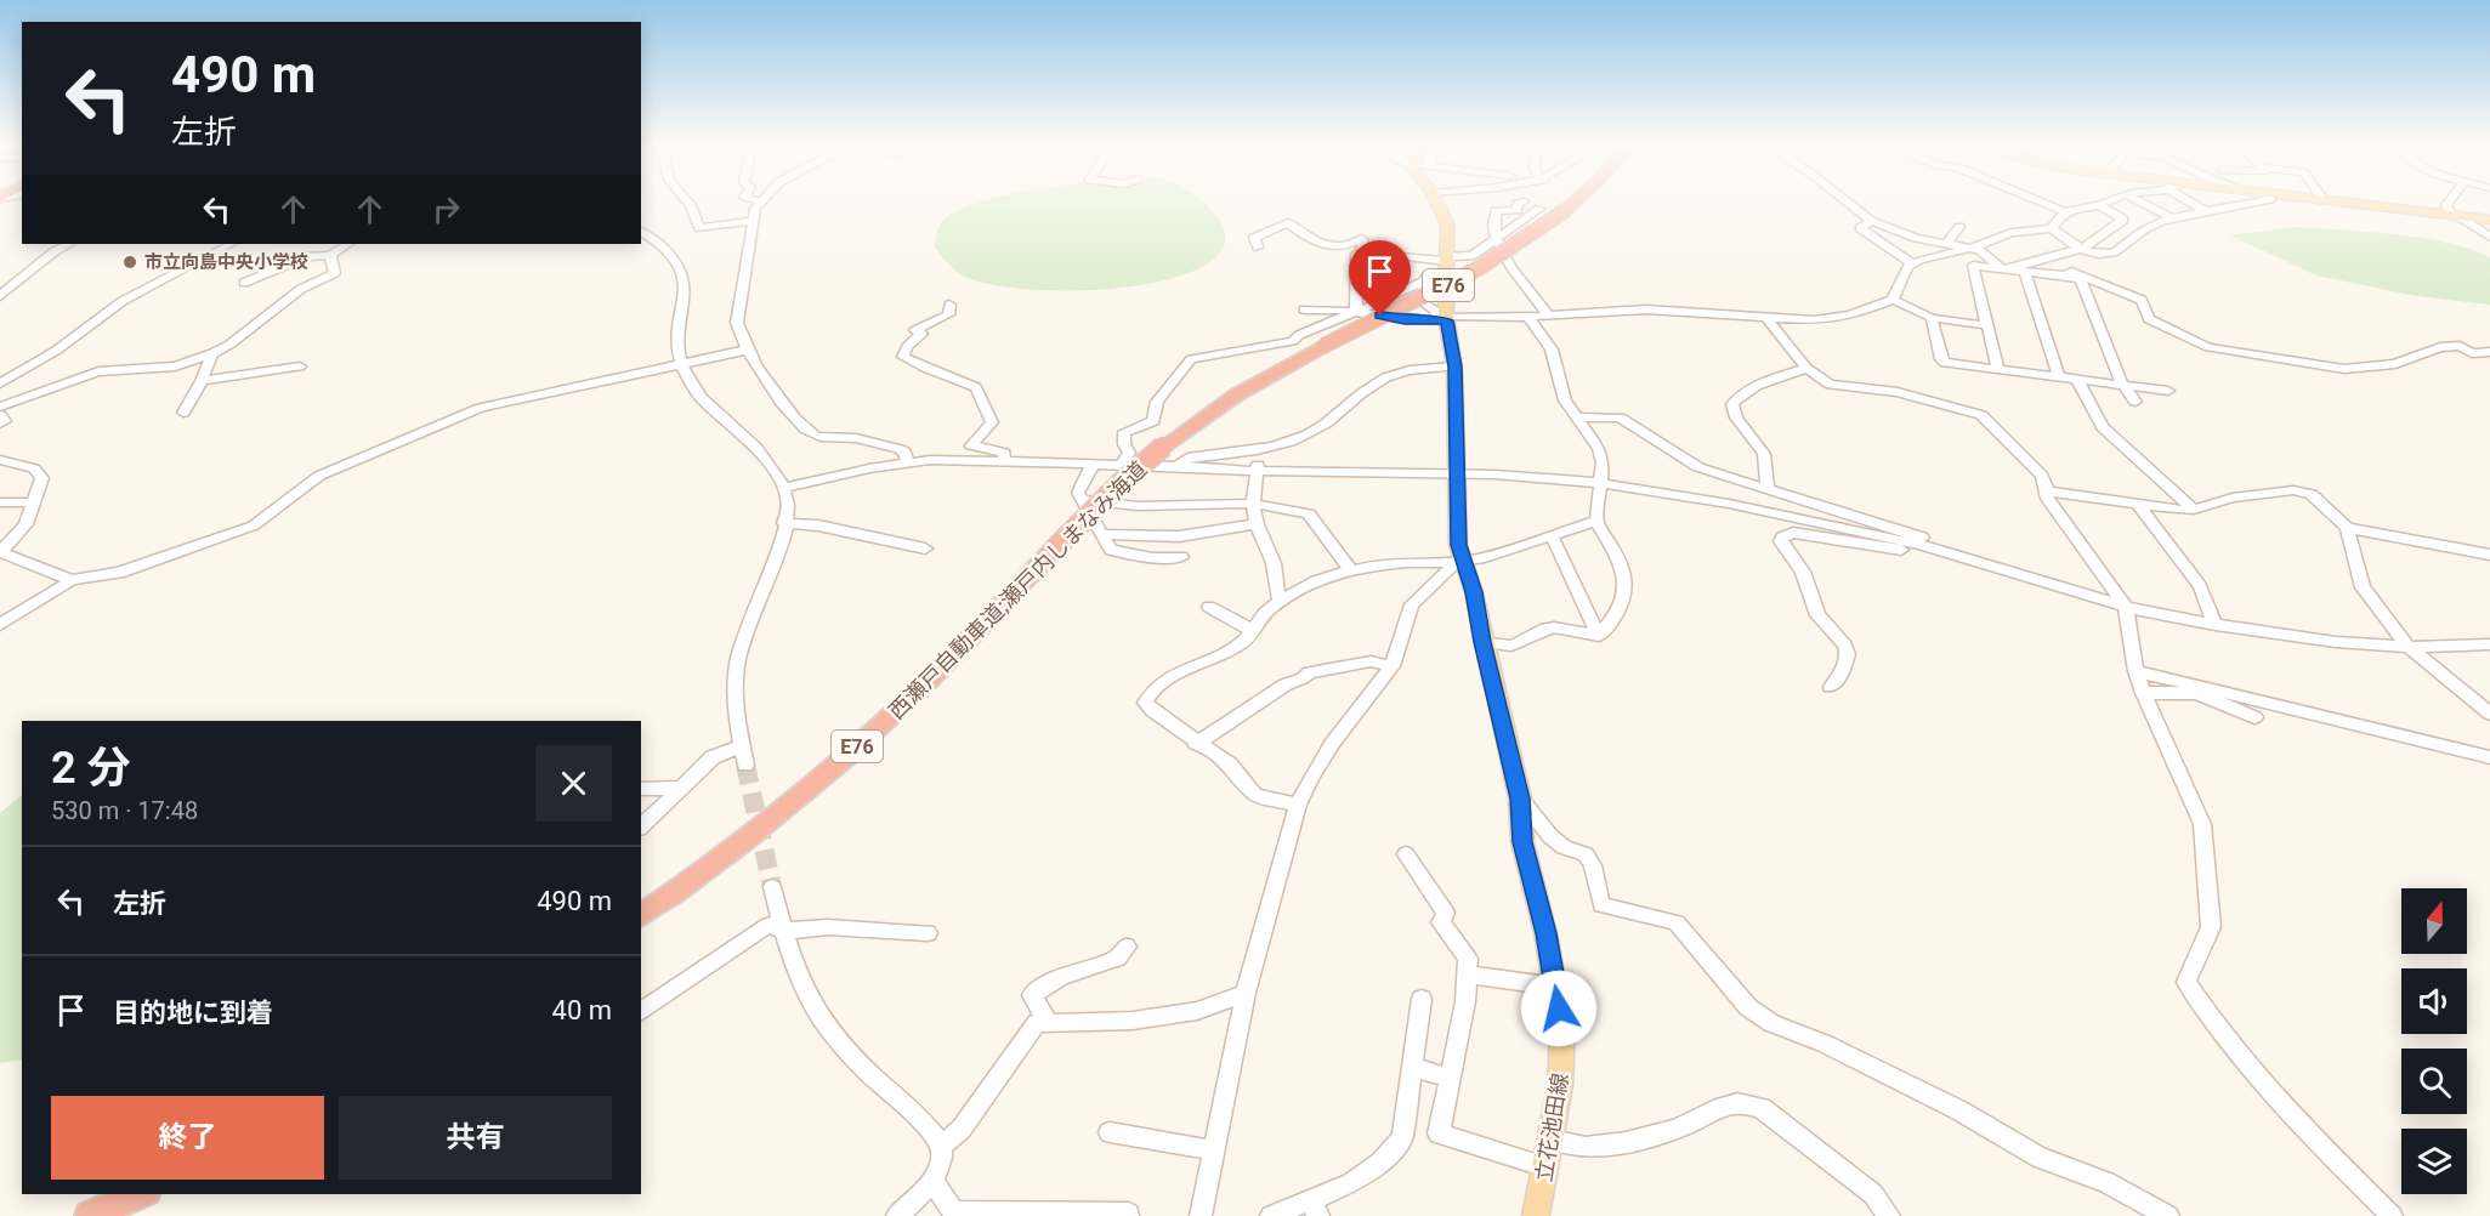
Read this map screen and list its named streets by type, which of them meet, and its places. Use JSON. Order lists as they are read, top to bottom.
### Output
{
  "streets": {
    "highway": ["E76", "西瀬戸自動車道;瀬戸内しまなみ海道"],
    "main road": ["立花池田線"]
  },
  "places": ["市立向島中央小学校"],
  "north": "top",
  "page": {
    "turn": ["490 m", "左折"],
    "heading": ["2 分", "530 m · 17:48"],
    "list": [
      {
        "name": "左折",
        "value": "490 m"
      },
      {
        "name": "目的地に到着",
        "value": "40 m"
      }
    ],
    "buttons": ["終了", "共有"]
  }
}
